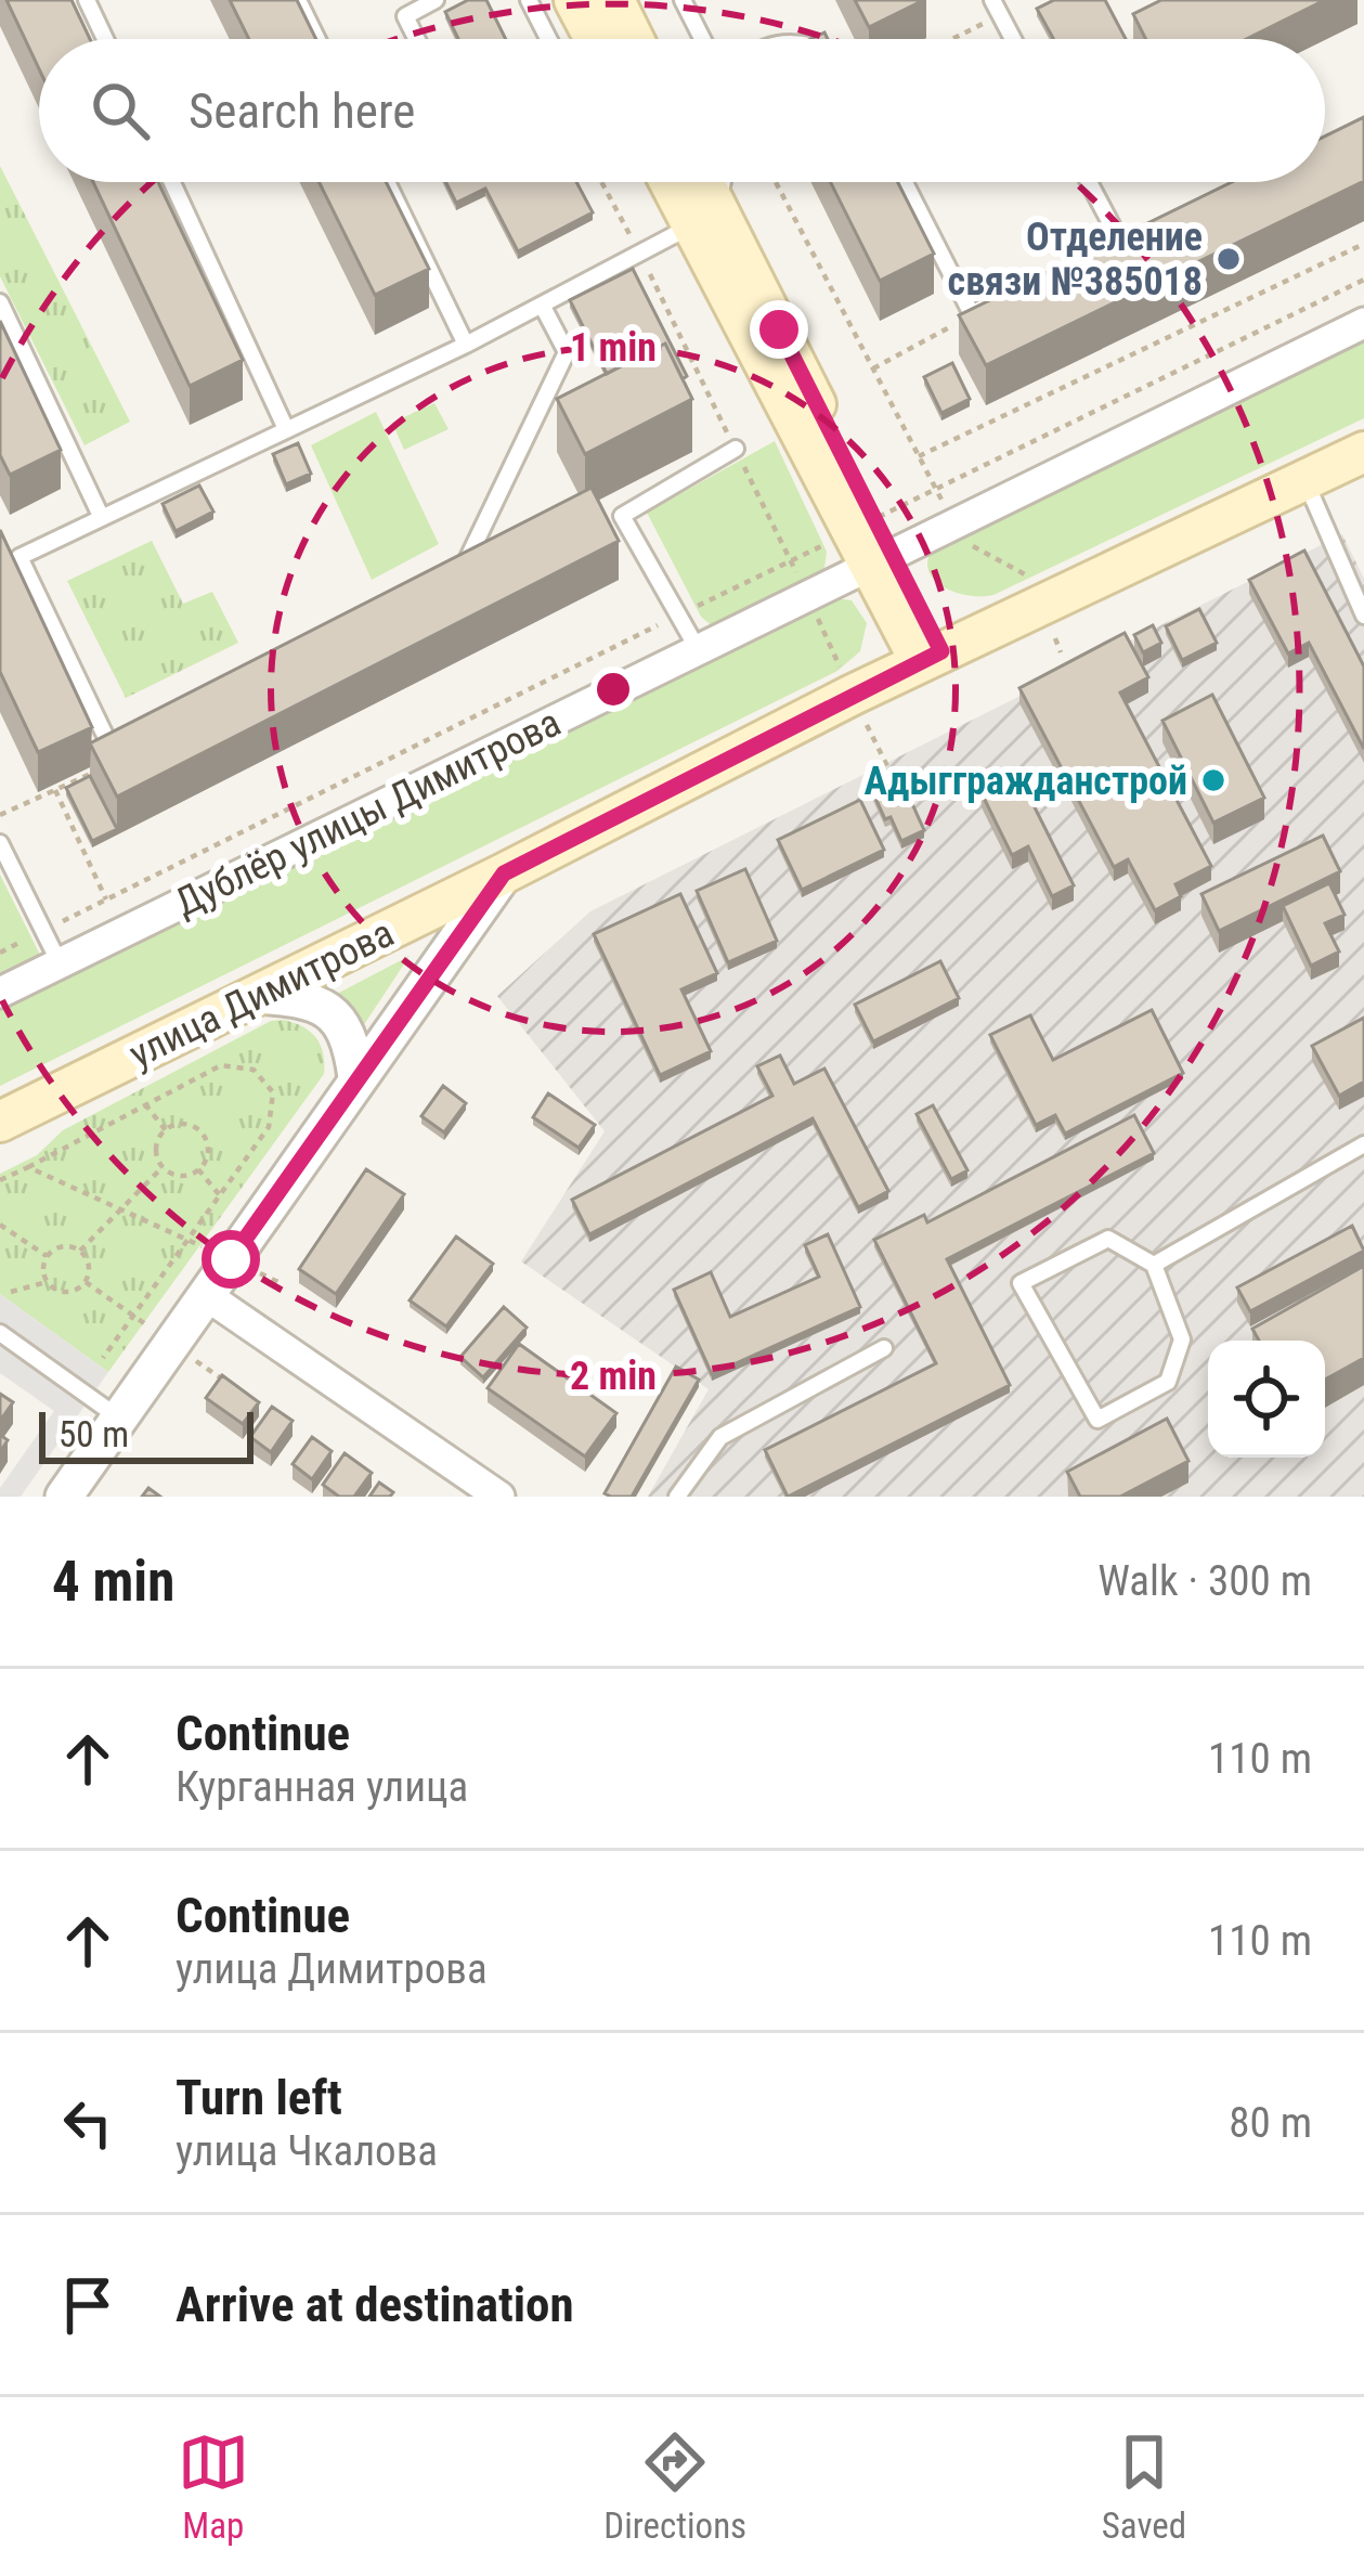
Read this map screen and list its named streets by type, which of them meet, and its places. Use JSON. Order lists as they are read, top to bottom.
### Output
{
  "streets": {
    "main road": ["улица Димитрова"],
    "street": ["Дублёр улицы Димитрова"]
  },
  "places": ["Отделение связи №385018", "Адыггражданстрой"],
  "scale_bar": "50 m",
  "page": {
    "search": "Search here",
    "scale": "50 m",
    "heading": ["4 min", "Walk · 300 m"],
    "list": [
      ["Continue", "Курганная улица", "110 m"],
      ["Continue", "улица Димитрова", "110 m"],
      ["Turn left", "улица Чкалова", "80 m"],
      "Arrive at destination"
    ],
    "nav": ["Map", "Directions", "Saved"]
  },
  "rings": ["1 min", "2 min"]
}
